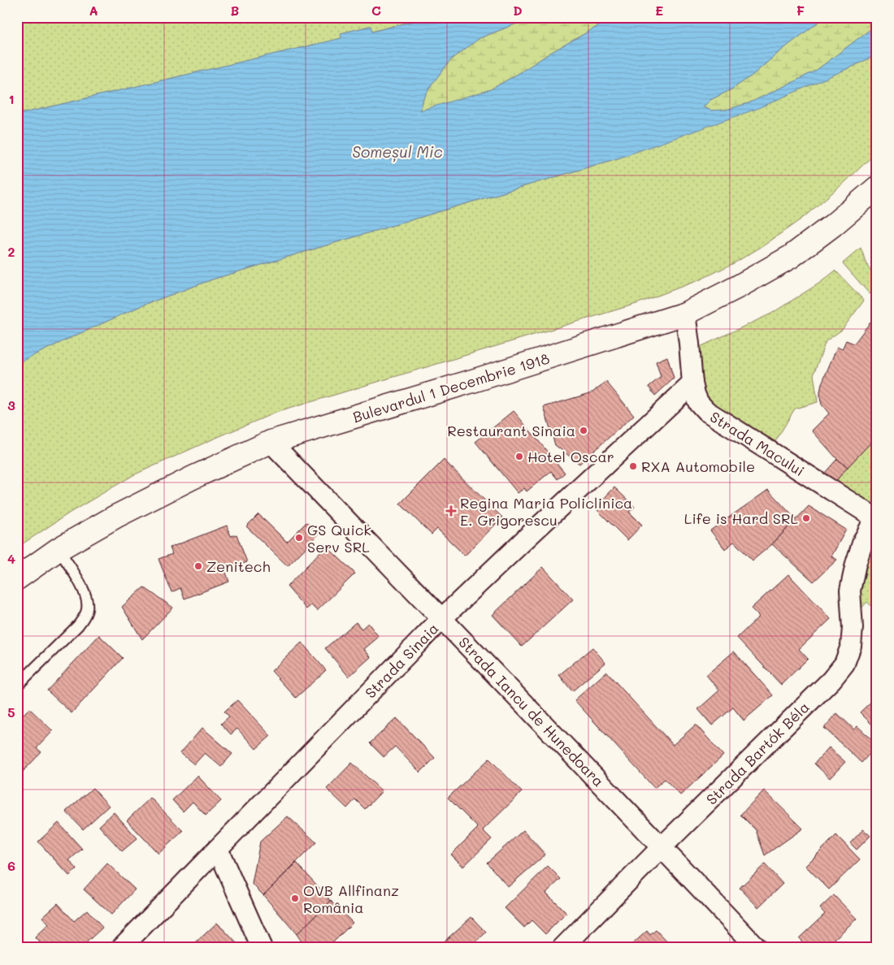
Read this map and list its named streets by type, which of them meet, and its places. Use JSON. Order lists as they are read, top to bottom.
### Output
{
  "streets": {
    "main road": ["Bulevardul 1 Decembrie 1918"],
    "street": [
      "Strada Macului",
      "Strada Sinaia",
      "Strada Iancu de Hunedoara",
      "Strada Bartók Béla"
    ]
  },
  "crossings": [
    ["Bulevardul 1 Decembrie 1918", "Strada Macului"],
    ["Bulevardul 1 Decembrie 1918", "Strada Iancu de Hunedoara"],
    ["Strada Macului", "Strada Sinaia"],
    ["Strada Macului", "Strada Bartók Béla"],
    ["Strada Sinaia", "Strada Iancu de Hunedoara"],
    ["Strada Iancu de Hunedoara", "Strada Bartók Béla"]
  ],
  "water": ["Someșul Mic"],
  "places": {
    "other": [
      "Restaurant Sinaia",
      "Hotel Oscar",
      "RXA Automobile",
      "Life is Hard SRL",
      "GS Quick Serv SRL",
      "Zenitech",
      "OVB Allfinanz România"
    ],
    "health": ["Regina Maria Policlinica E. Grigorescu"]
  },
  "grid": {
    "columns": [
      "A",
      "B",
      "C",
      "D",
      "E",
      "F"
    ],
    "rows": [
      "1",
      "2",
      "3",
      "4",
      "5",
      "6"
    ]
  }
}
